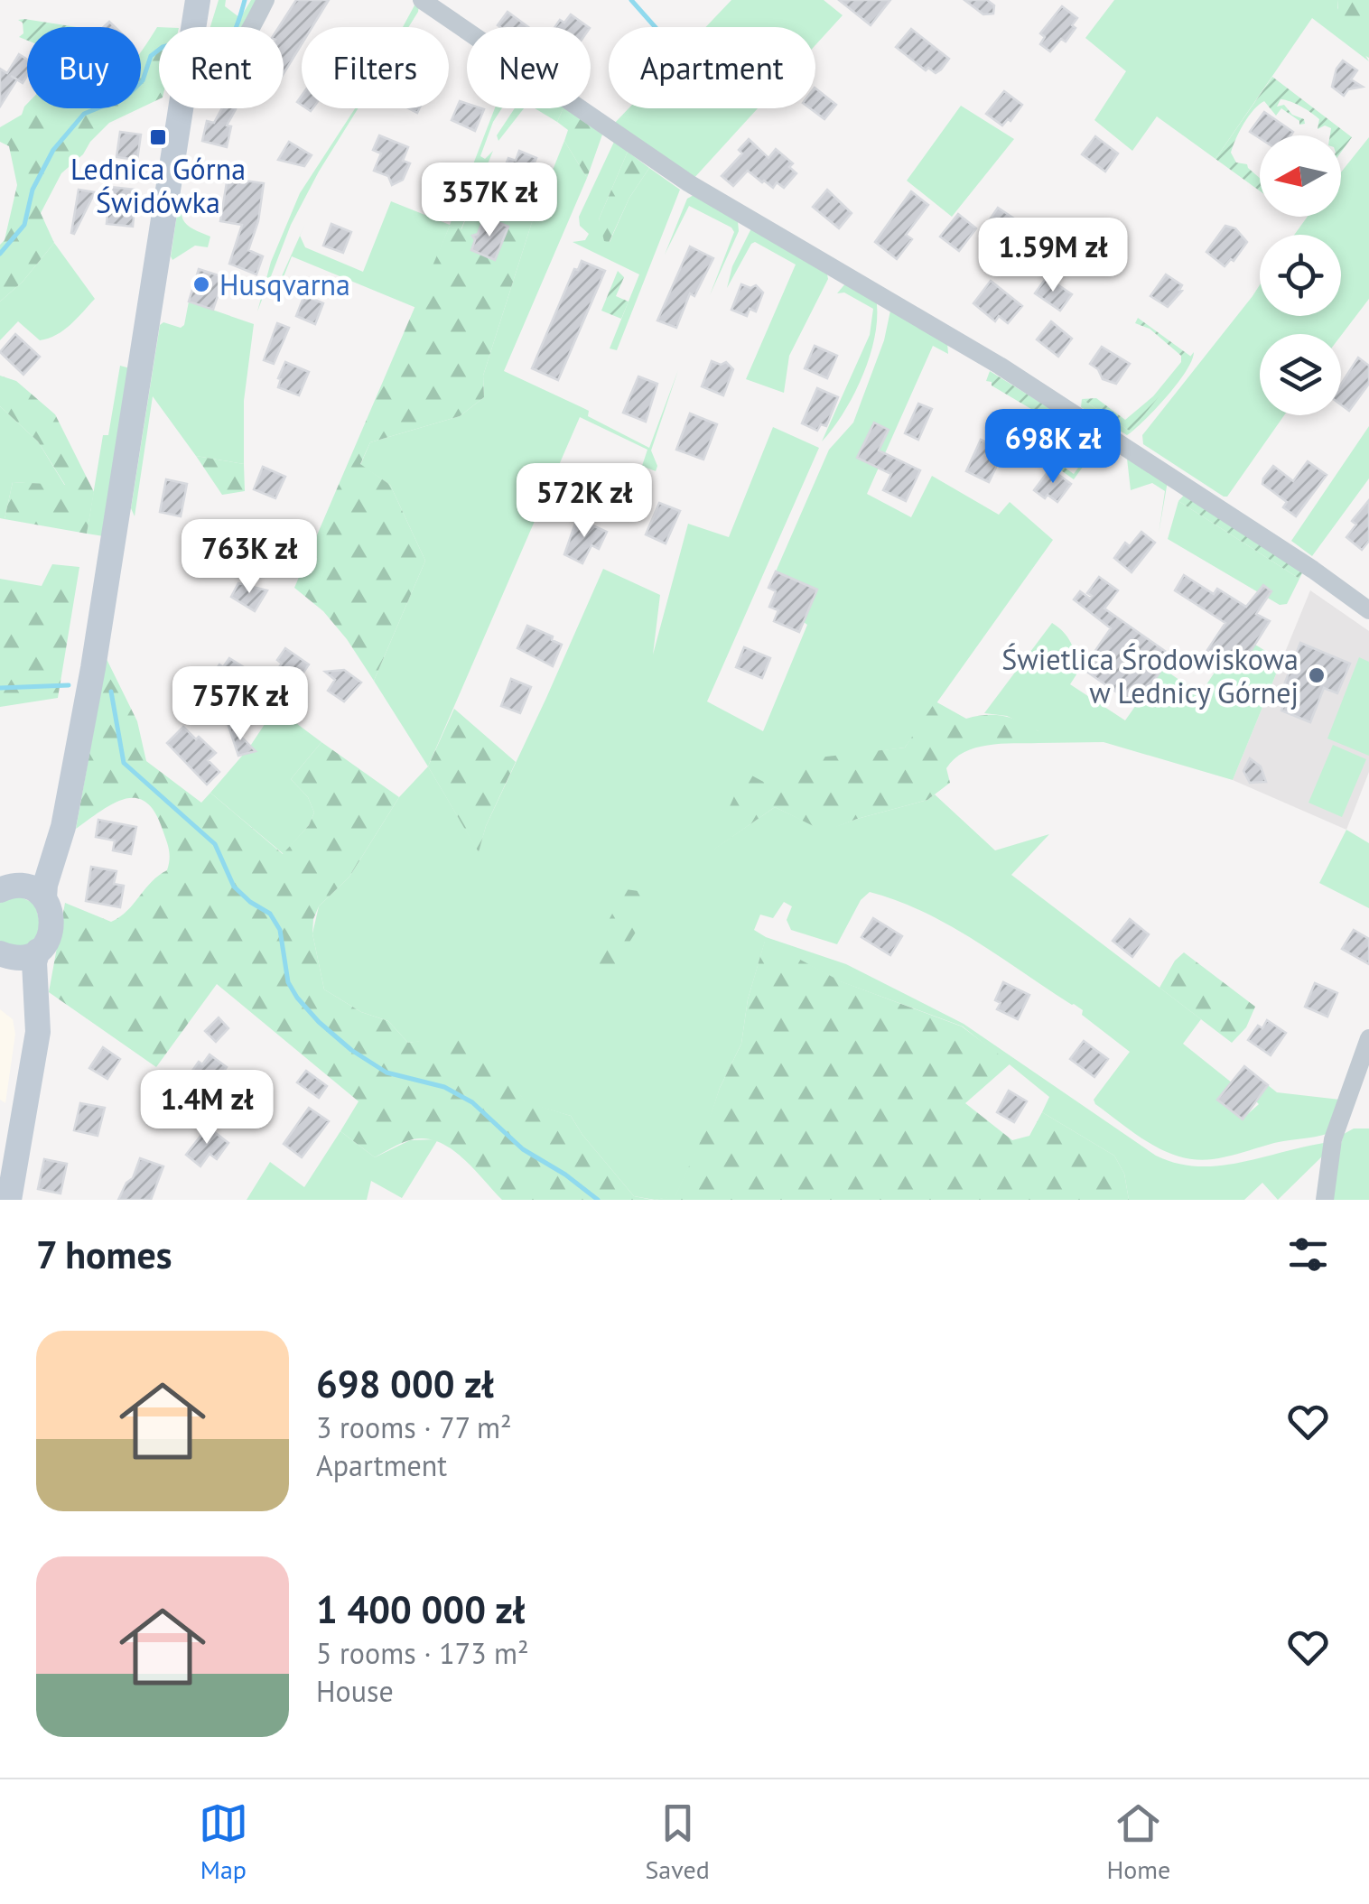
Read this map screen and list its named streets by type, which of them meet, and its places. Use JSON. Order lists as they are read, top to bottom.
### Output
{
  "places": {
    "transit": ["Lednica Górna Świdówka"],
    "other": ["Husqvarna", "Świetlica Środowiskowa w Lednicy Górnej"]
  },
  "north": "left",
  "page": {
    "chip": [
      "Buy",
      "Rent",
      "Filters",
      "New",
      "Apartment"
    ],
    "price": [
      "357K zł",
      "1.59M zł",
      "698K zł",
      "572K zł",
      "763K zł",
      "757K zł",
      "1.4M zł"
    ],
    "heading": "7 homes",
    "list": [
      {
        "name": "698 000 zł",
        "note": "3 rooms · 77 m² · Apartment"
      },
      {
        "name": "1 400 000 zł",
        "note": "5 rooms · 173 m² · House"
      }
    ],
    "tabs": ["Map", "Saved", "Home"]
  }
}
